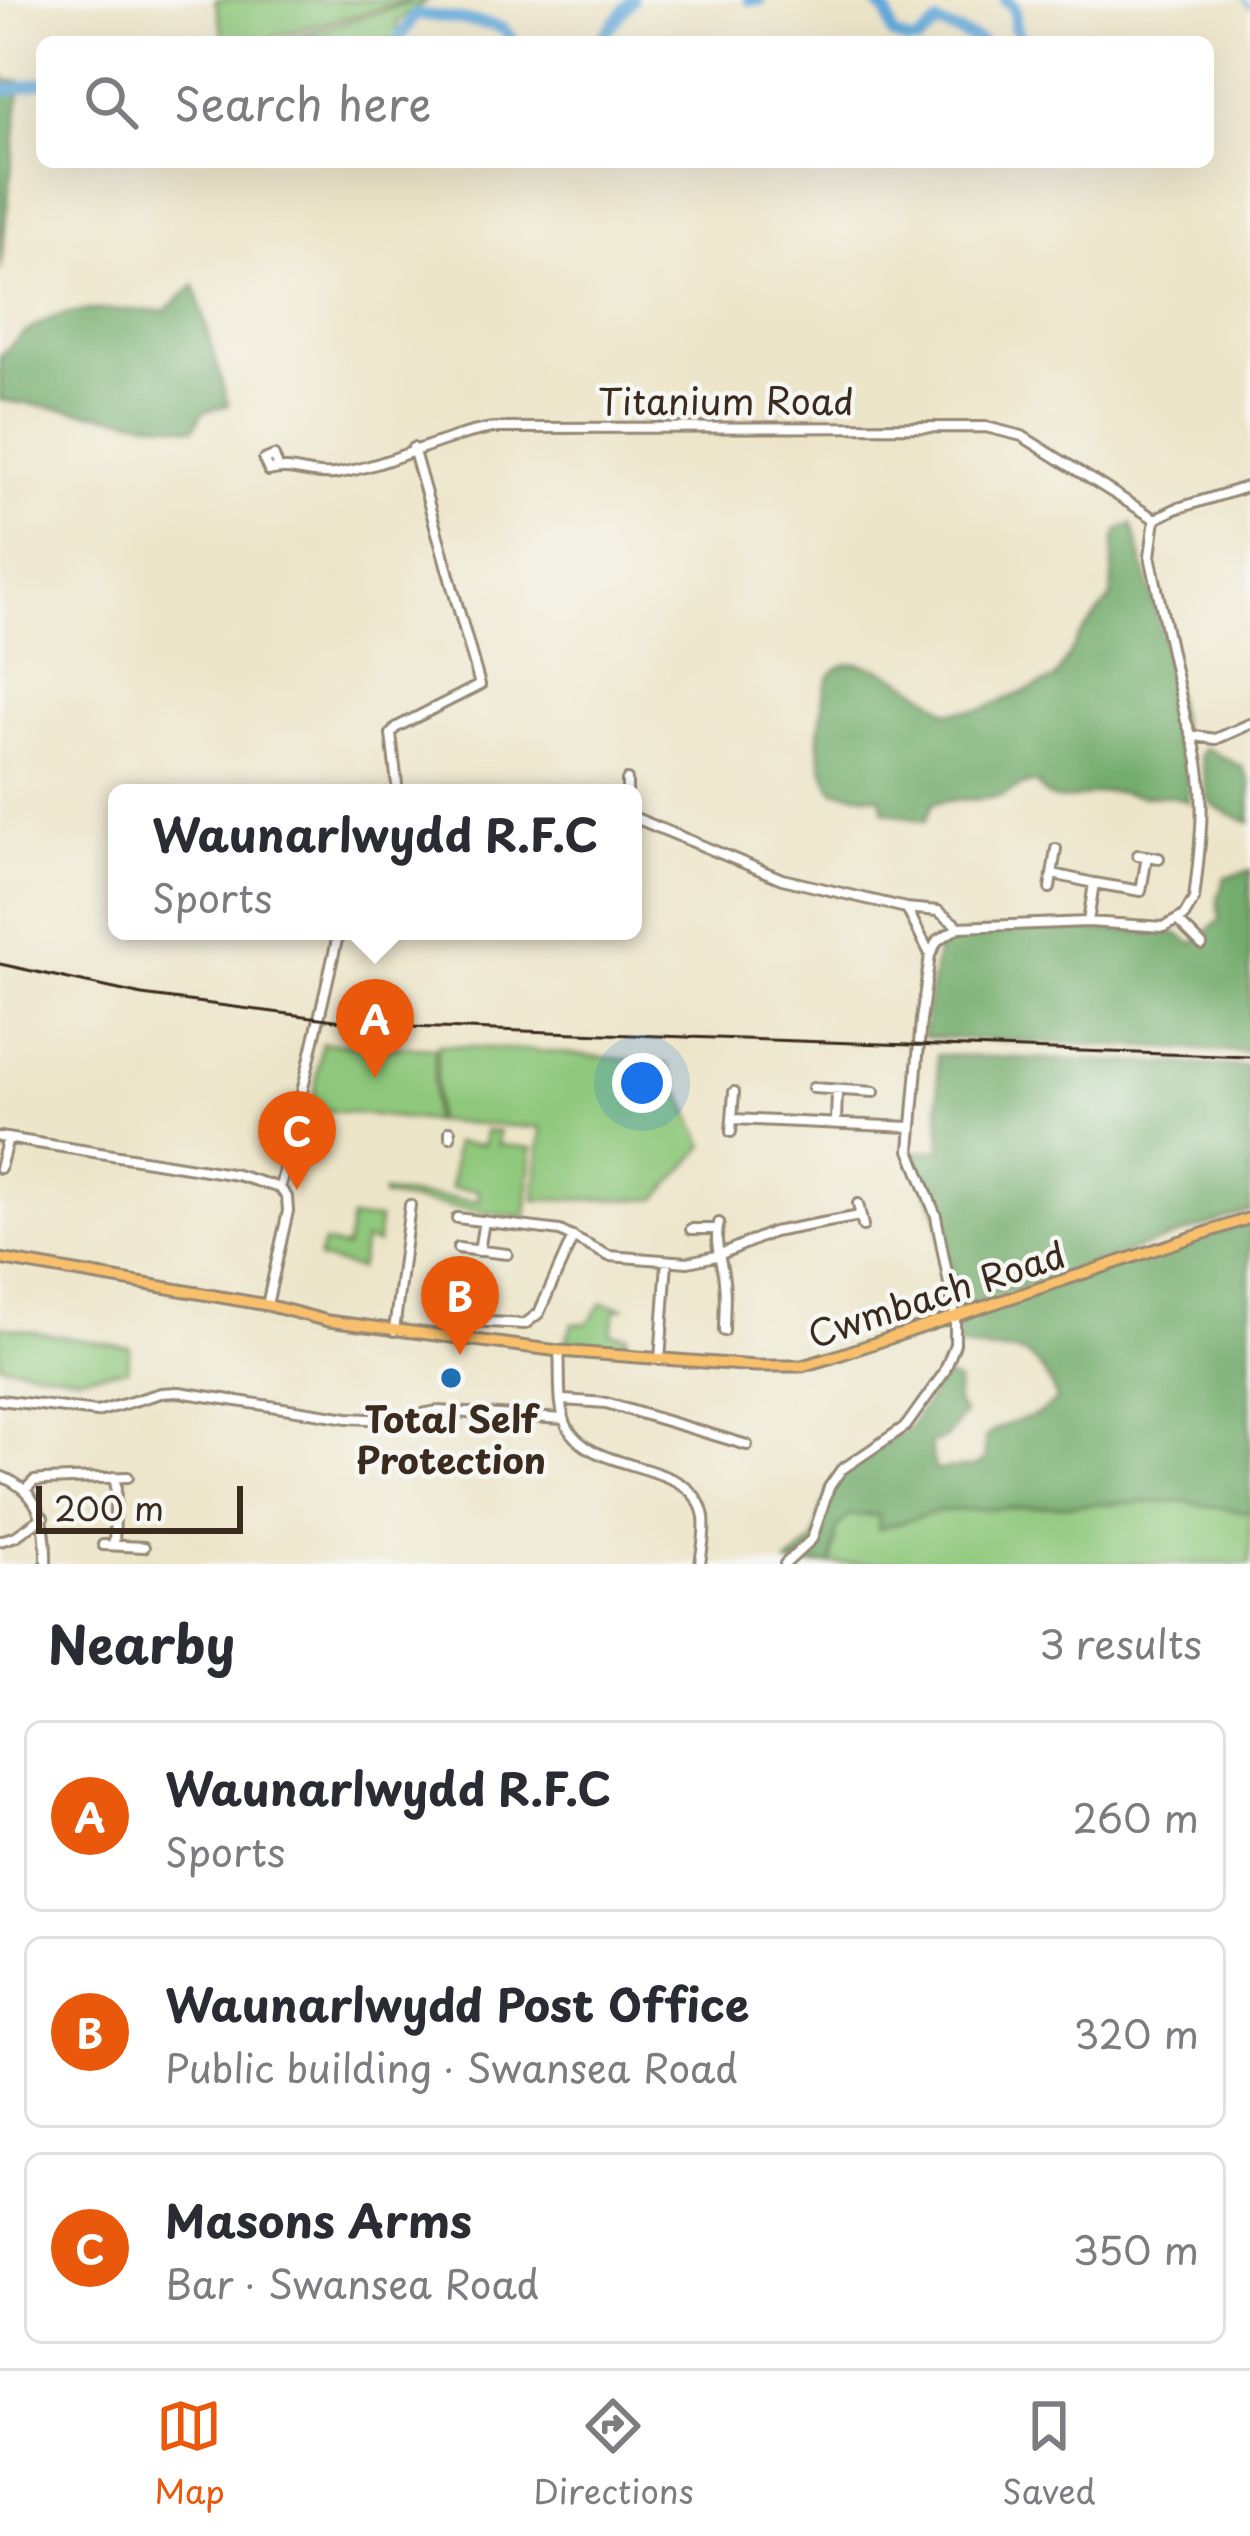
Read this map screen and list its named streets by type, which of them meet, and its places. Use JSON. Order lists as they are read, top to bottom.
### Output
{
  "streets": {
    "main road": ["Cwmbach Road"],
    "street": ["Titanium Road"]
  },
  "places": ["Total Self Protection"],
  "scale_bar": "200 m",
  "page": {
    "search": "Search here",
    "popup": ["Waunarlwydd R.F.C", "Sports"],
    "pins": ["A", "C", "B"],
    "scale": "200 m",
    "heading": ["Nearby", "3 results"],
    "list": [
      {
        "mark": "A",
        "name": "Waunarlwydd R.F.C",
        "note": "Sports",
        "value": "260 m"
      },
      {
        "mark": "B",
        "name": "Waunarlwydd Post Office",
        "note": "Public building · Swansea Road",
        "value": "320 m"
      },
      {
        "mark": "C",
        "name": "Masons Arms",
        "note": "Bar · Swansea Road",
        "value": "350 m"
      }
    ],
    "nav": ["Map", "Directions", "Saved"]
  }
}
